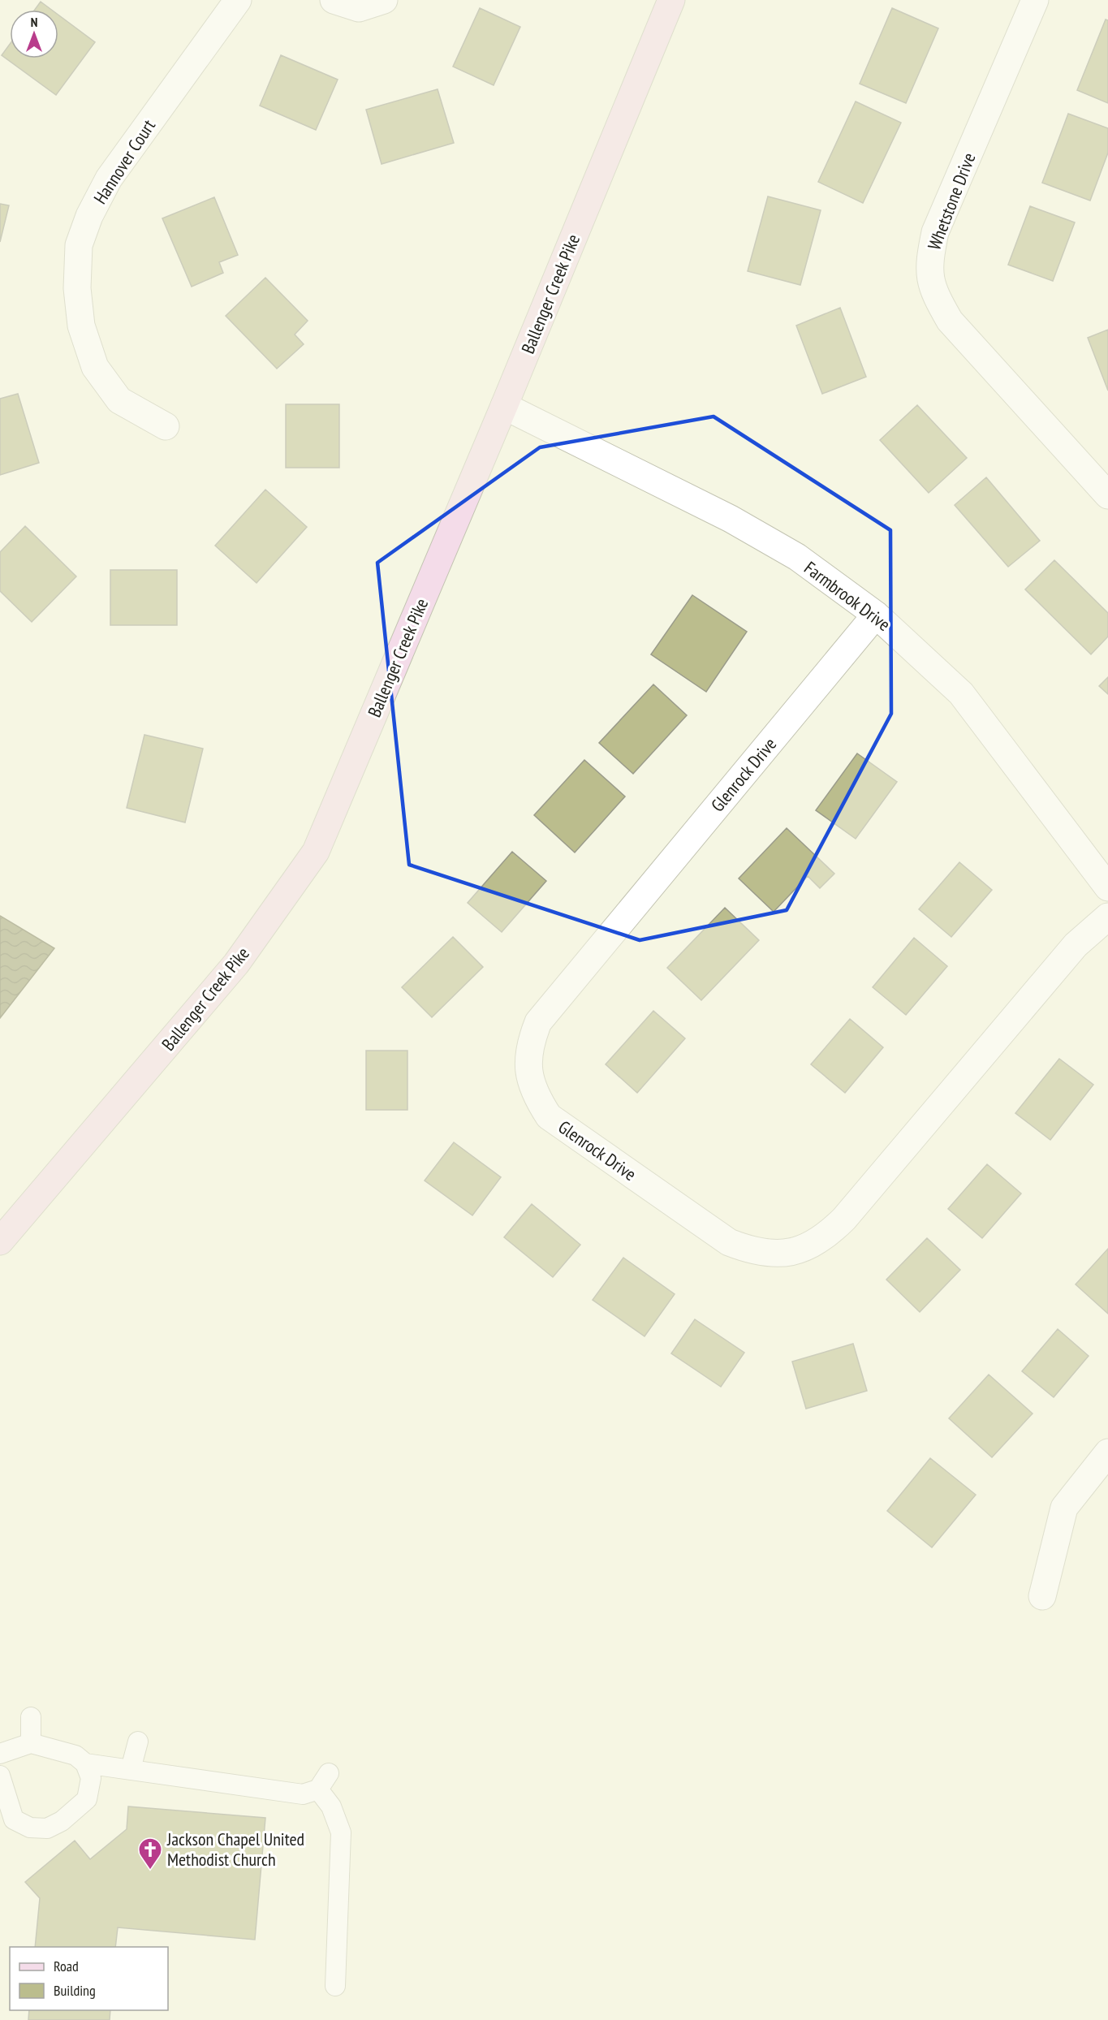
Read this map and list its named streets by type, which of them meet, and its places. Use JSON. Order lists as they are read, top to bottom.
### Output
{
  "streets": {
    "main road": ["Ballenger Creek Pike"],
    "street": [
      "Hannover Court",
      "Whetstone Drive",
      "Farmbrook Drive",
      "Glenrock Drive"
    ]
  },
  "crossings": [
    ["Ballenger Creek Pike", "Farmbrook Drive"],
    ["Farmbrook Drive", "Glenrock Drive"]
  ],
  "places": {
    "church": ["Jackson Chapel United Methodist Church"]
  },
  "legend": ["Road", "Building"],
  "north": "top"
}
